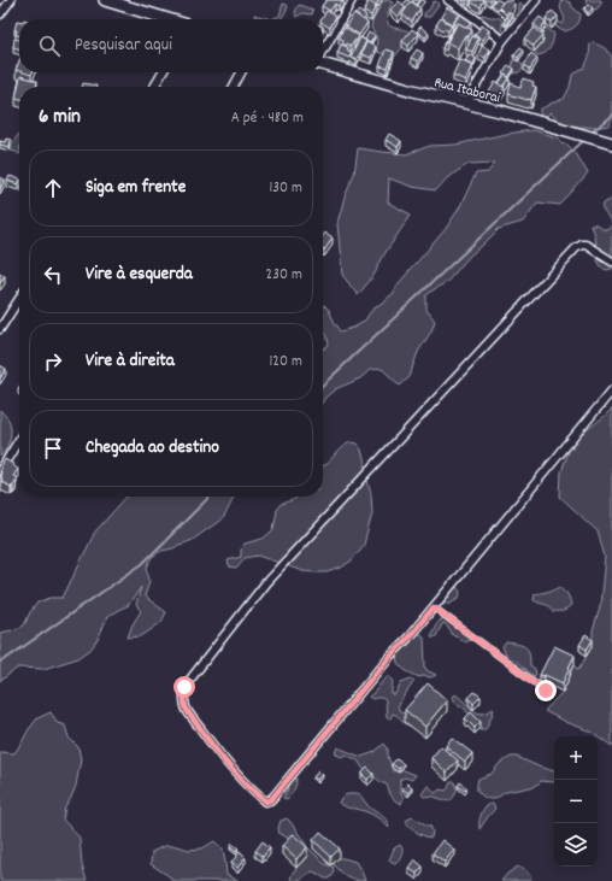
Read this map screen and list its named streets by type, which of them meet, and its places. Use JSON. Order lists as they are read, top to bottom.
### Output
{
  "streets": {
    "street": ["Rua Itaborai"]
  },
  "page": {
    "search": "Pesquisar aqui",
    "heading": ["6 min", "A pé · 480 m"],
    "list": [
      ["Siga em frente", "130 m"],
      ["Vire à esquerda", "230 m"],
      ["Vire à direita", "120 m"],
      "Chegada ao destino"
    ],
    "map_buttons": ["+", "−"]
  }
}
